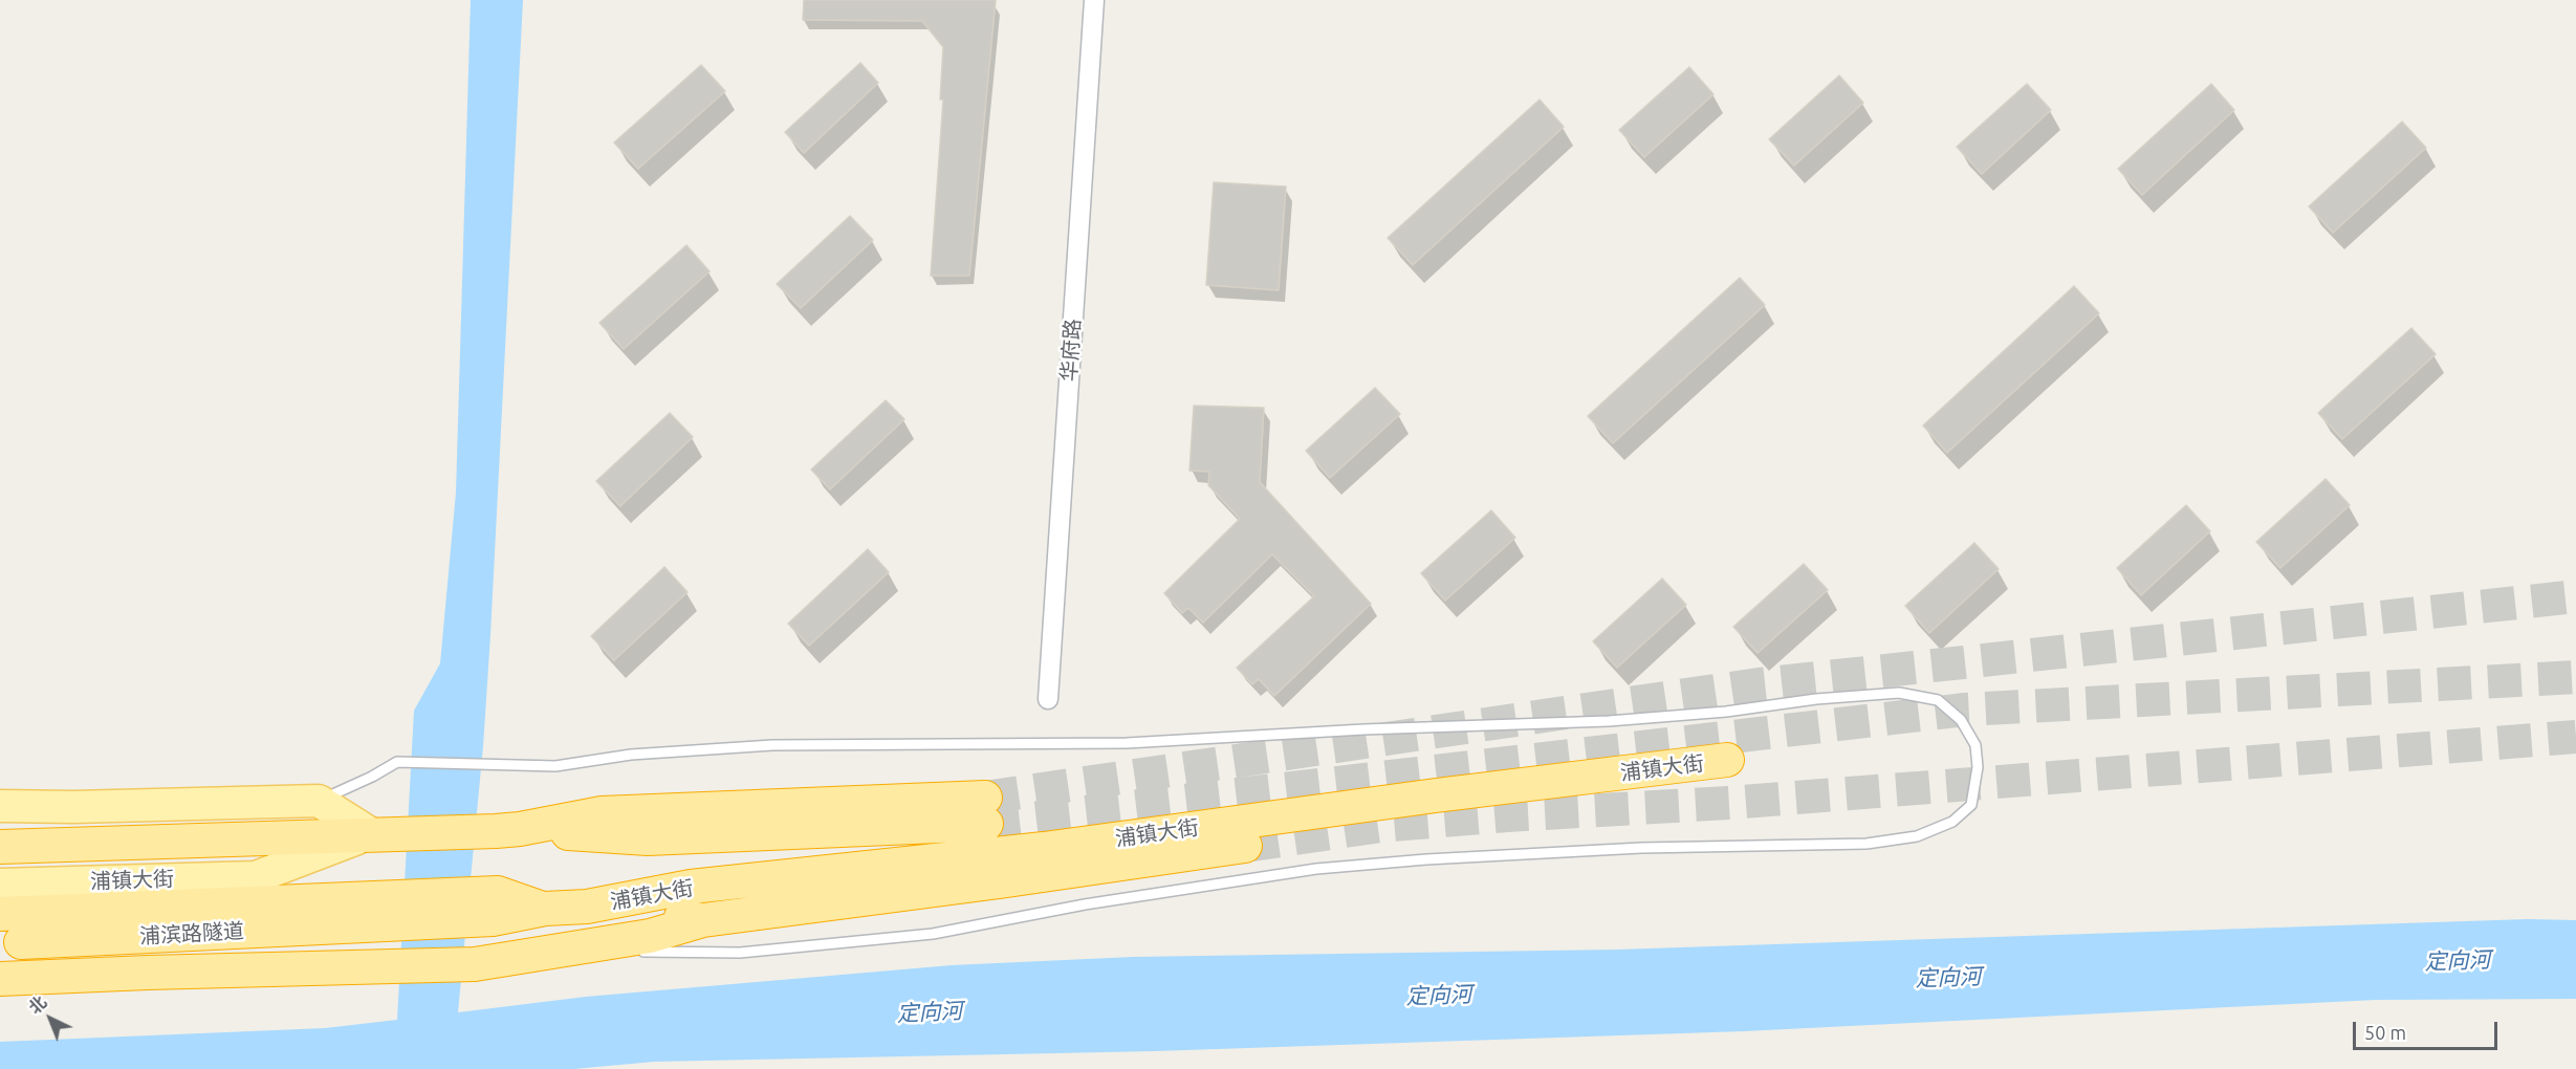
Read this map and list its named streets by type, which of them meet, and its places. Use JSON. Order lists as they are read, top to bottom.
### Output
{
  "streets": {
    "highway": ["浦镇大街", "浦滨路隧道"],
    "street": ["华府路"]
  },
  "crossings": [
    ["浦镇大街", "浦滨路隧道"]
  ],
  "water": ["定向河"],
  "scale_bar": "50 m",
  "north": "top left"
}
